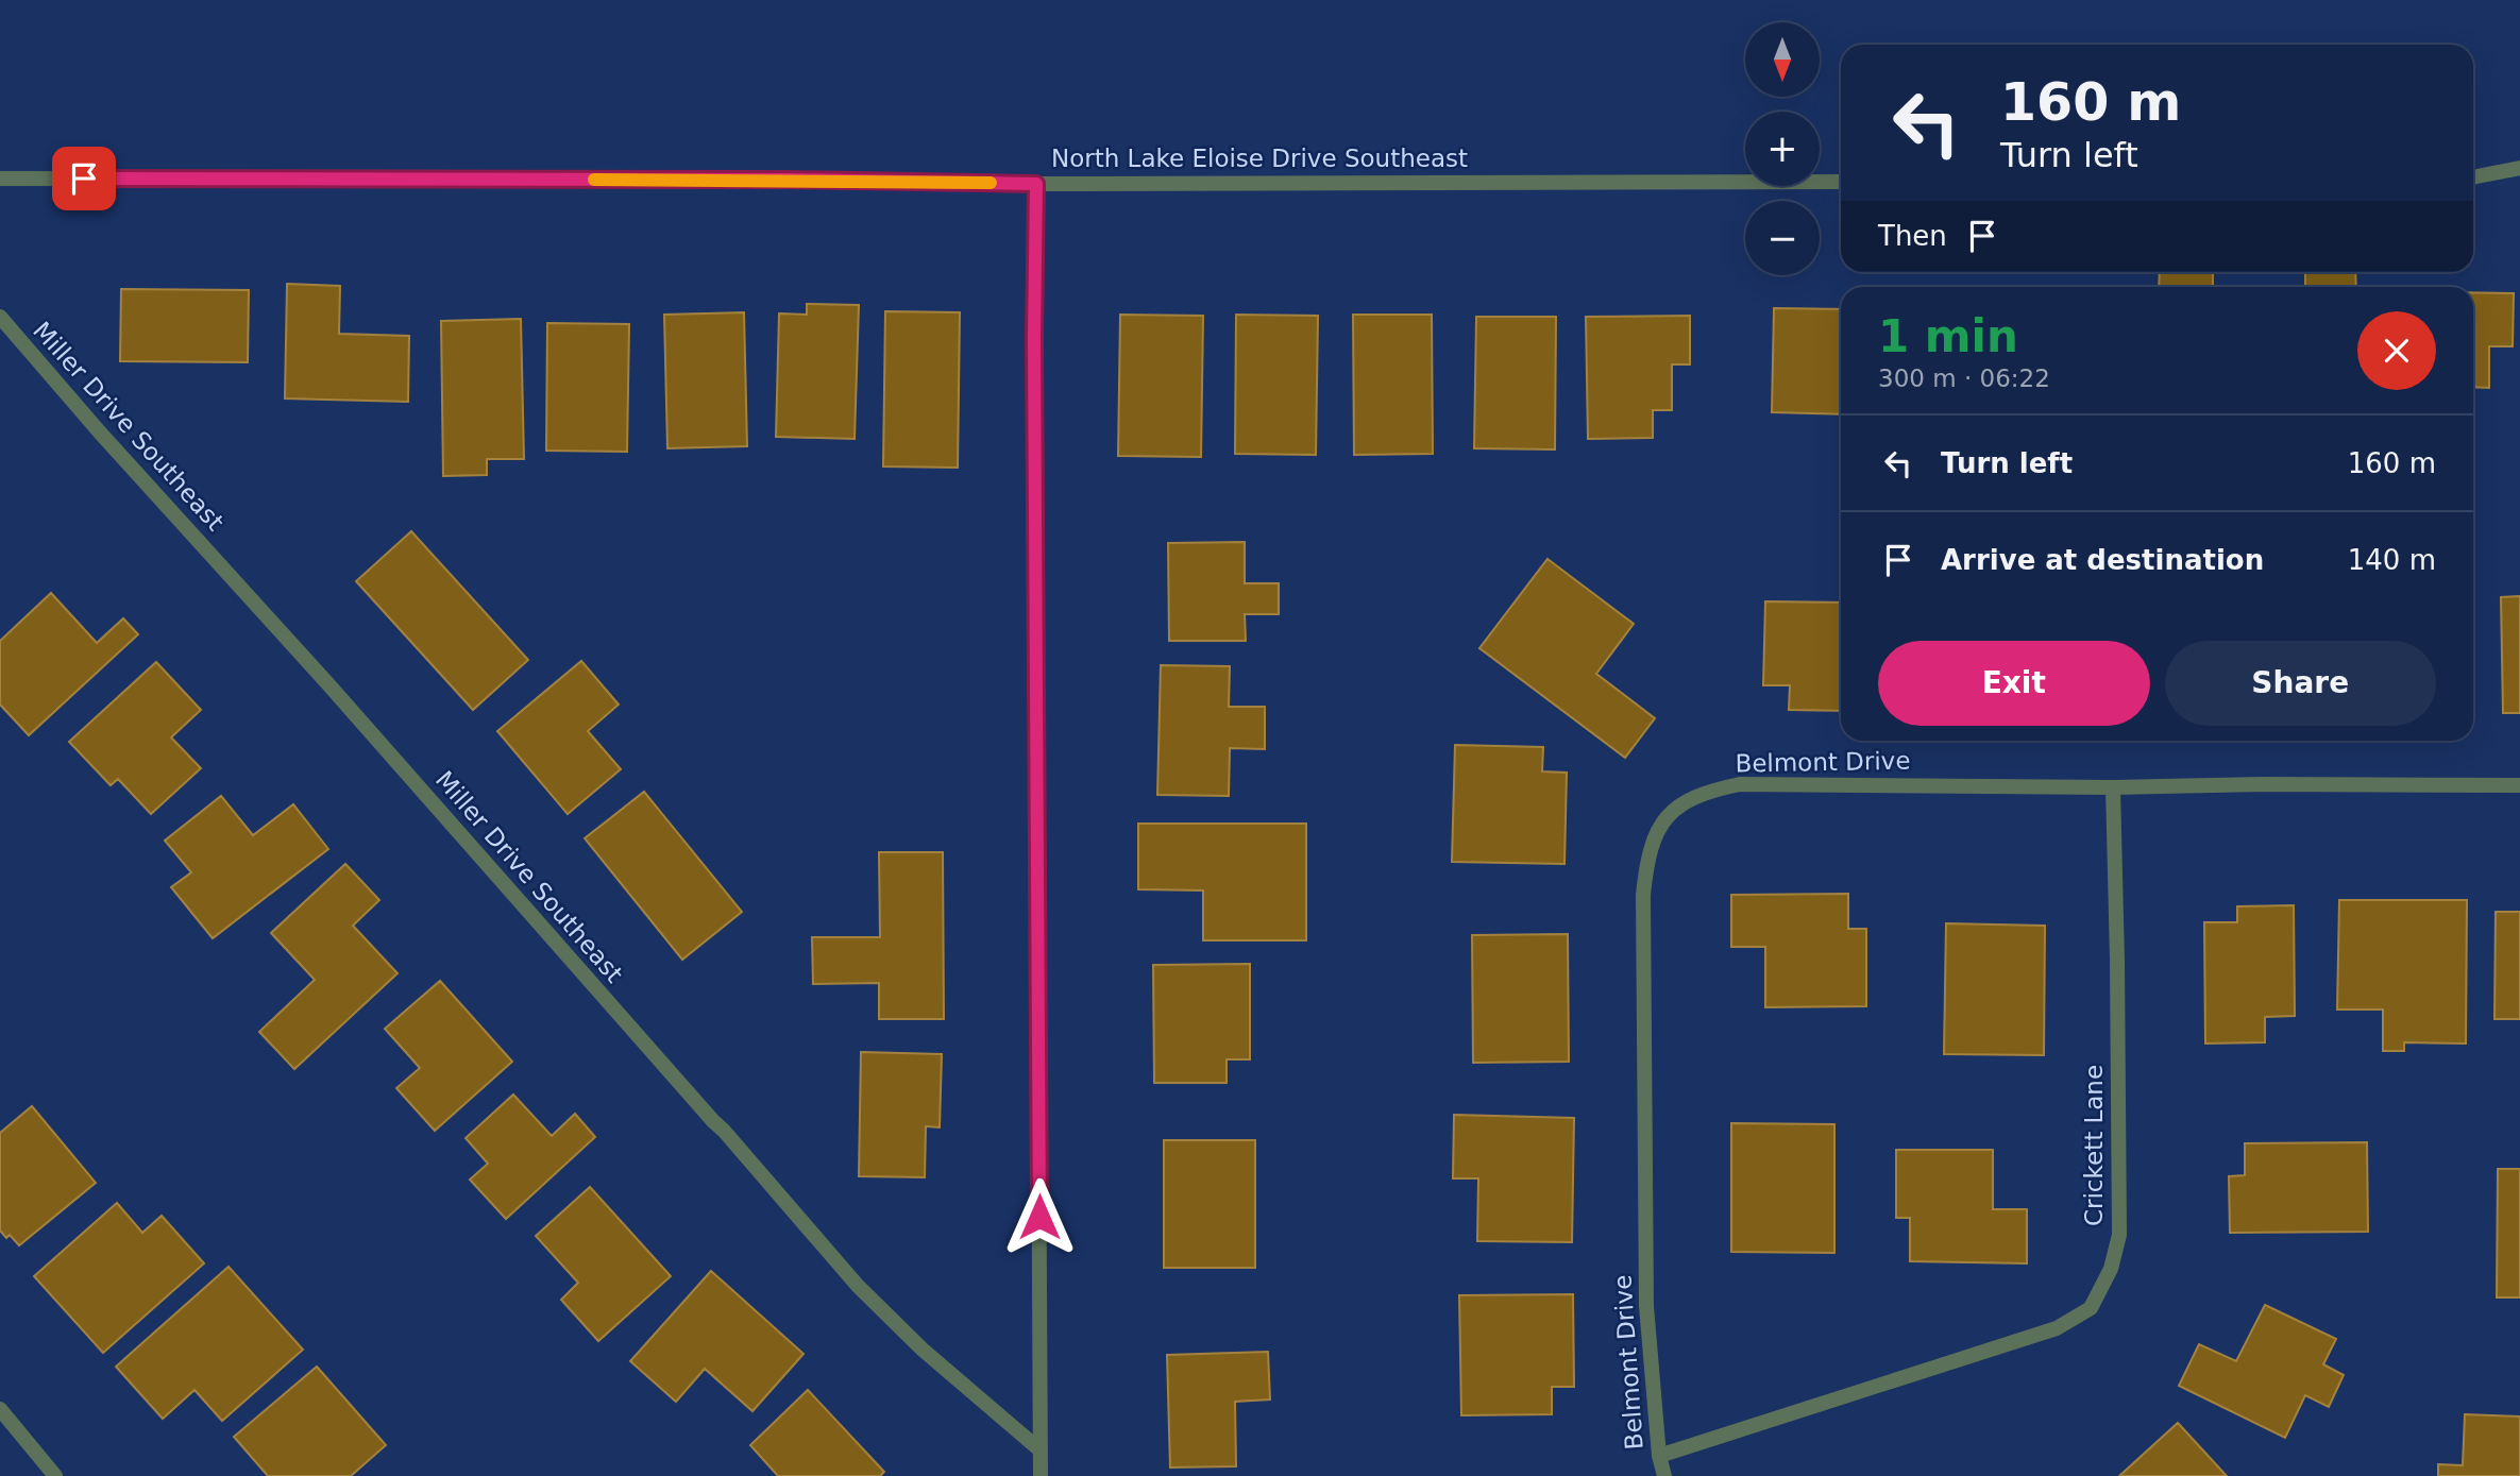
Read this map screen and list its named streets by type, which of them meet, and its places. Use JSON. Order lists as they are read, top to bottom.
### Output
{
  "streets": {
    "street": [
      "North Lake Eloise Drive Southeast",
      "Miller Drive Southeast",
      "Belmont Drive",
      "Crickett Lane"
    ]
  },
  "crossings": [
    ["Belmont Drive", "Crickett Lane"]
  ],
  "north": "bottom",
  "page": {
    "map_buttons": ["+", "−"],
    "turn": ["160 m", "Turn left"],
    "then": "Then",
    "heading": ["1 min", "300 m · 06:22"],
    "list": [
      {
        "name": "Turn left",
        "value": "160 m"
      },
      {
        "name": "Arrive at destination",
        "value": "140 m"
      }
    ],
    "buttons": ["Exit", "Share"]
  }
}
